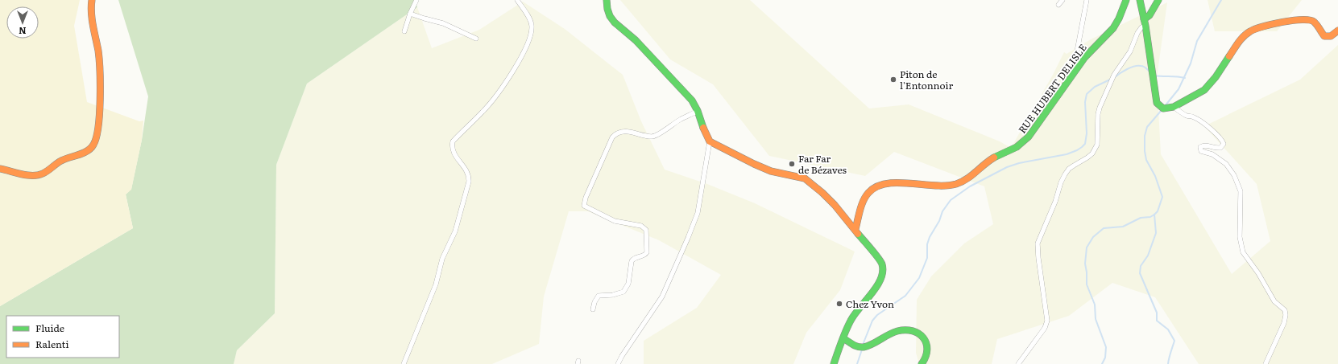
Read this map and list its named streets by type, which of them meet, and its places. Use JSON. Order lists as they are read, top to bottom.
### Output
{
  "streets": {
    "main road": ["RUE HUBERT DELISLE"]
  },
  "places": ["Piton de l'Entonnoir", "Far Far de Bézaves", "Chez Yvon"],
  "legend": ["Fluide", "Ralenti"],
  "north": "bottom"
}
